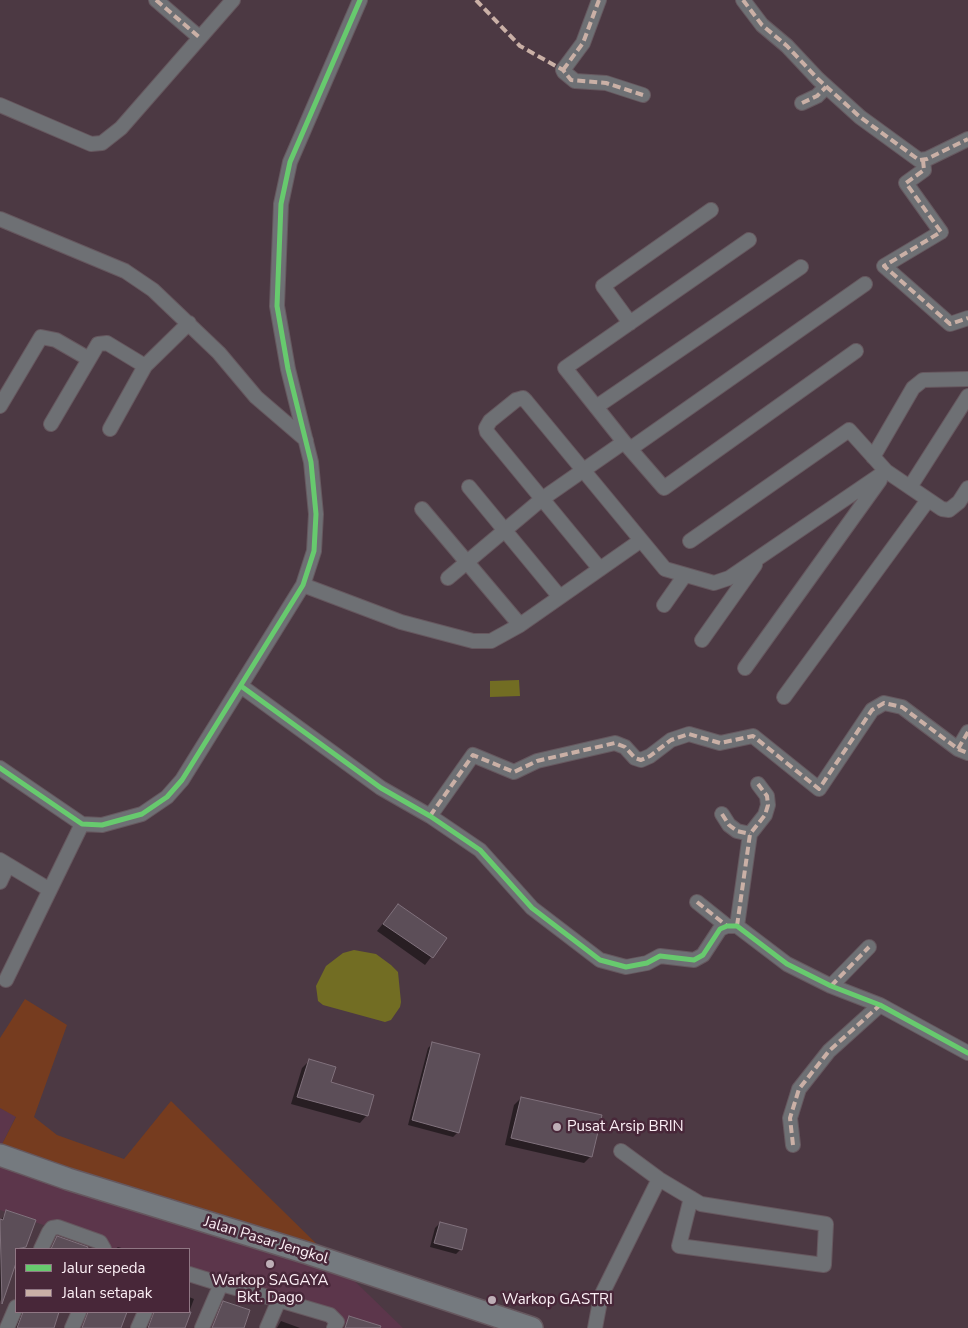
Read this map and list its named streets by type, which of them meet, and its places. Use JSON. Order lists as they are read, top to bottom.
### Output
{
  "streets": {
    "main road": ["Jalan Pasar Jengkol"]
  },
  "places": ["Pusat Arsip BRIN", "Warkop SAGAYA Bkt. Dago", "Warkop GASTRI"],
  "legend": ["Jalur sepeda", "Jalan setapak"]
}
